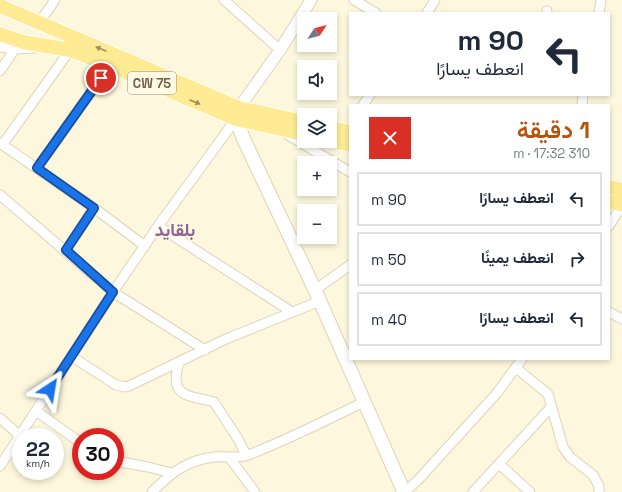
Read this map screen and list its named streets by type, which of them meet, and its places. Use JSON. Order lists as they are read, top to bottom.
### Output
{
  "streets": {
    "main road": ["CW 75"]
  },
  "districts": ["بلقايد"],
  "north": "top right",
  "page": {
    "map_buttons": ["+", "−"],
    "turn": ["90 m", "انعطف يسارًا"],
    "heading": ["1 دقيقة", "310 m · 17:32"],
    "list": [
      {
        "name": "انعطف يسارًا",
        "value": "90 m"
      },
      {
        "name": "انعطف يمينًا",
        "value": "50 m"
      },
      {
        "name": "انعطف يسارًا",
        "value": "40 m"
      }
    ],
    "speed": "22 km/h",
    "limit": "30"
  }
}
